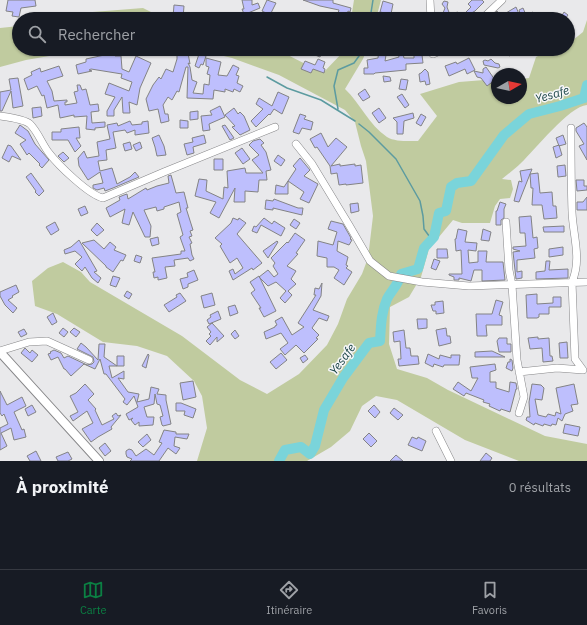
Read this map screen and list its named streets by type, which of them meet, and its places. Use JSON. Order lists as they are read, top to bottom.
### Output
{
  "water": ["Yesafe"],
  "north": "right",
  "page": {
    "search": "Rechercher",
    "heading": ["À proximité", "0 résultats"],
    "nav": ["Carte", "Itinéraire", "Favoris"]
  }
}
